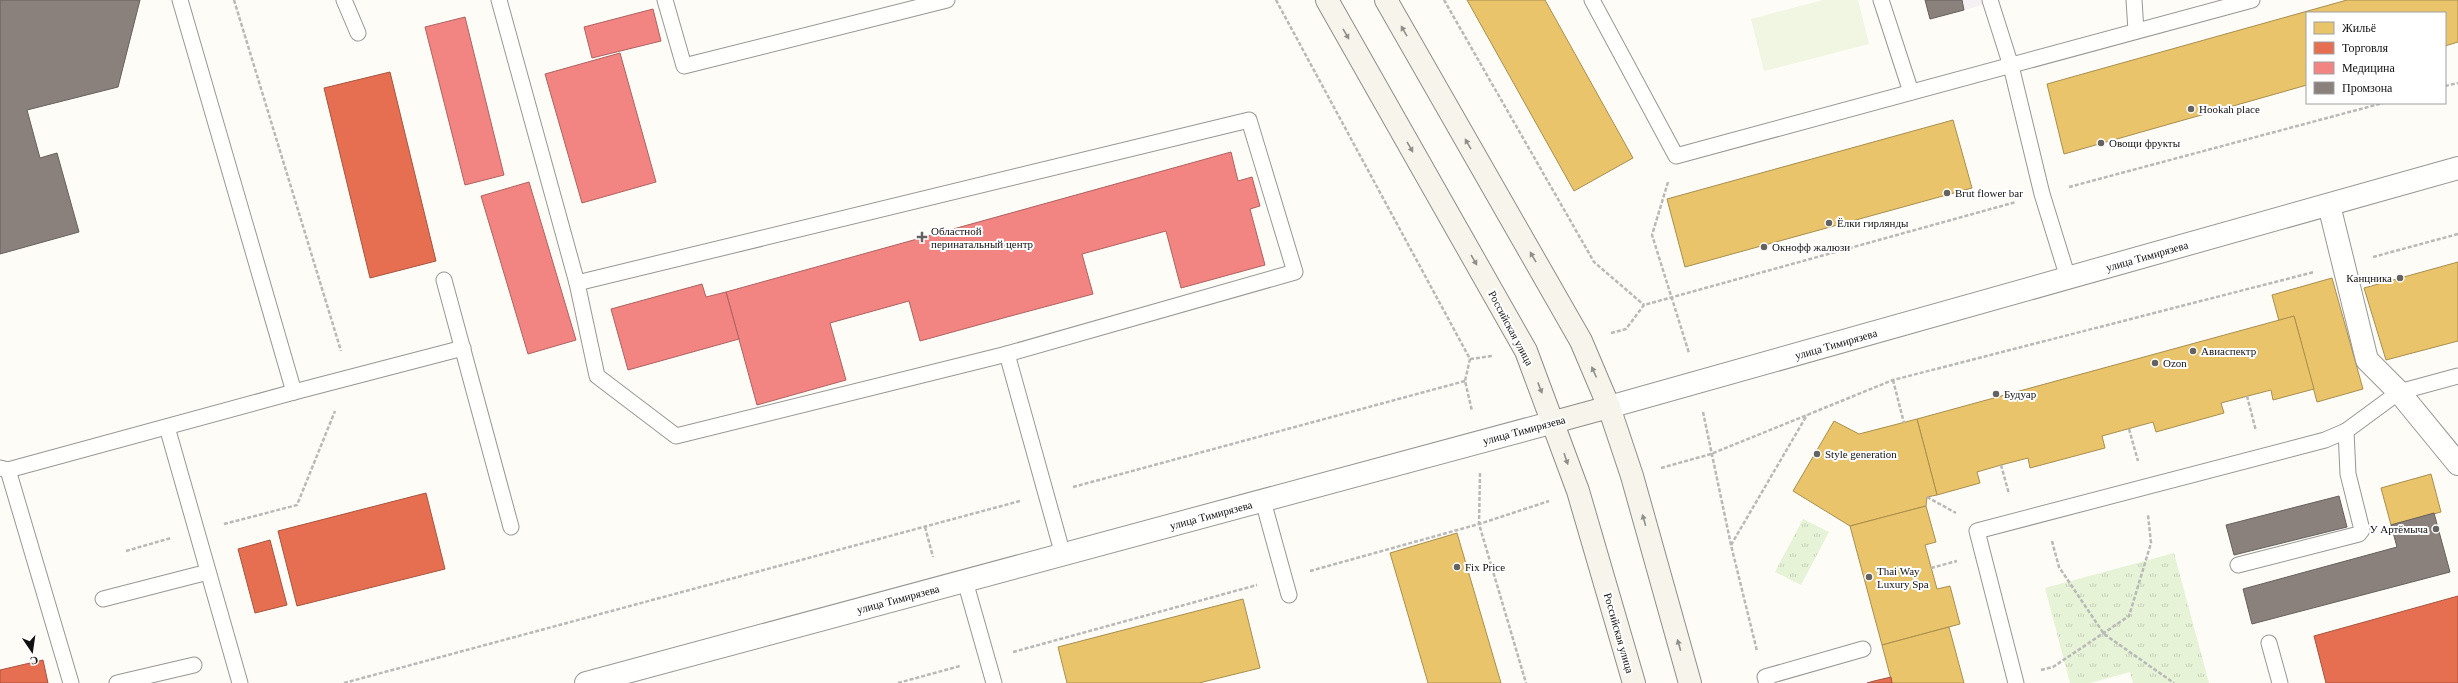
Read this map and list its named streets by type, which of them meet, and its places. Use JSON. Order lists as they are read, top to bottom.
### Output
{
  "streets": {
    "main road": ["улица Тимирязева", "Российская улица"]
  },
  "crossings": [
    ["улица Тимирязева", "Российская улица"]
  ],
  "places": {
    "other": [
      "Hookah place",
      "Овощи фрукты",
      "Brut flower bar",
      "Ёлки гирлянды",
      "Окнофф жалюзи",
      "Канцника",
      "Авиаспектр",
      "Ozon",
      "Будуар",
      "Style generation",
      "У Артёмыча",
      "Fix Price",
      "Thai Way Luxury Spa"
    ],
    "health": ["Областной перинатальный центр"]
  },
  "legend": [
    "Жильё",
    "Торговля",
    "Медицина",
    "Промзона"
  ],
  "north": "bottom"
}
